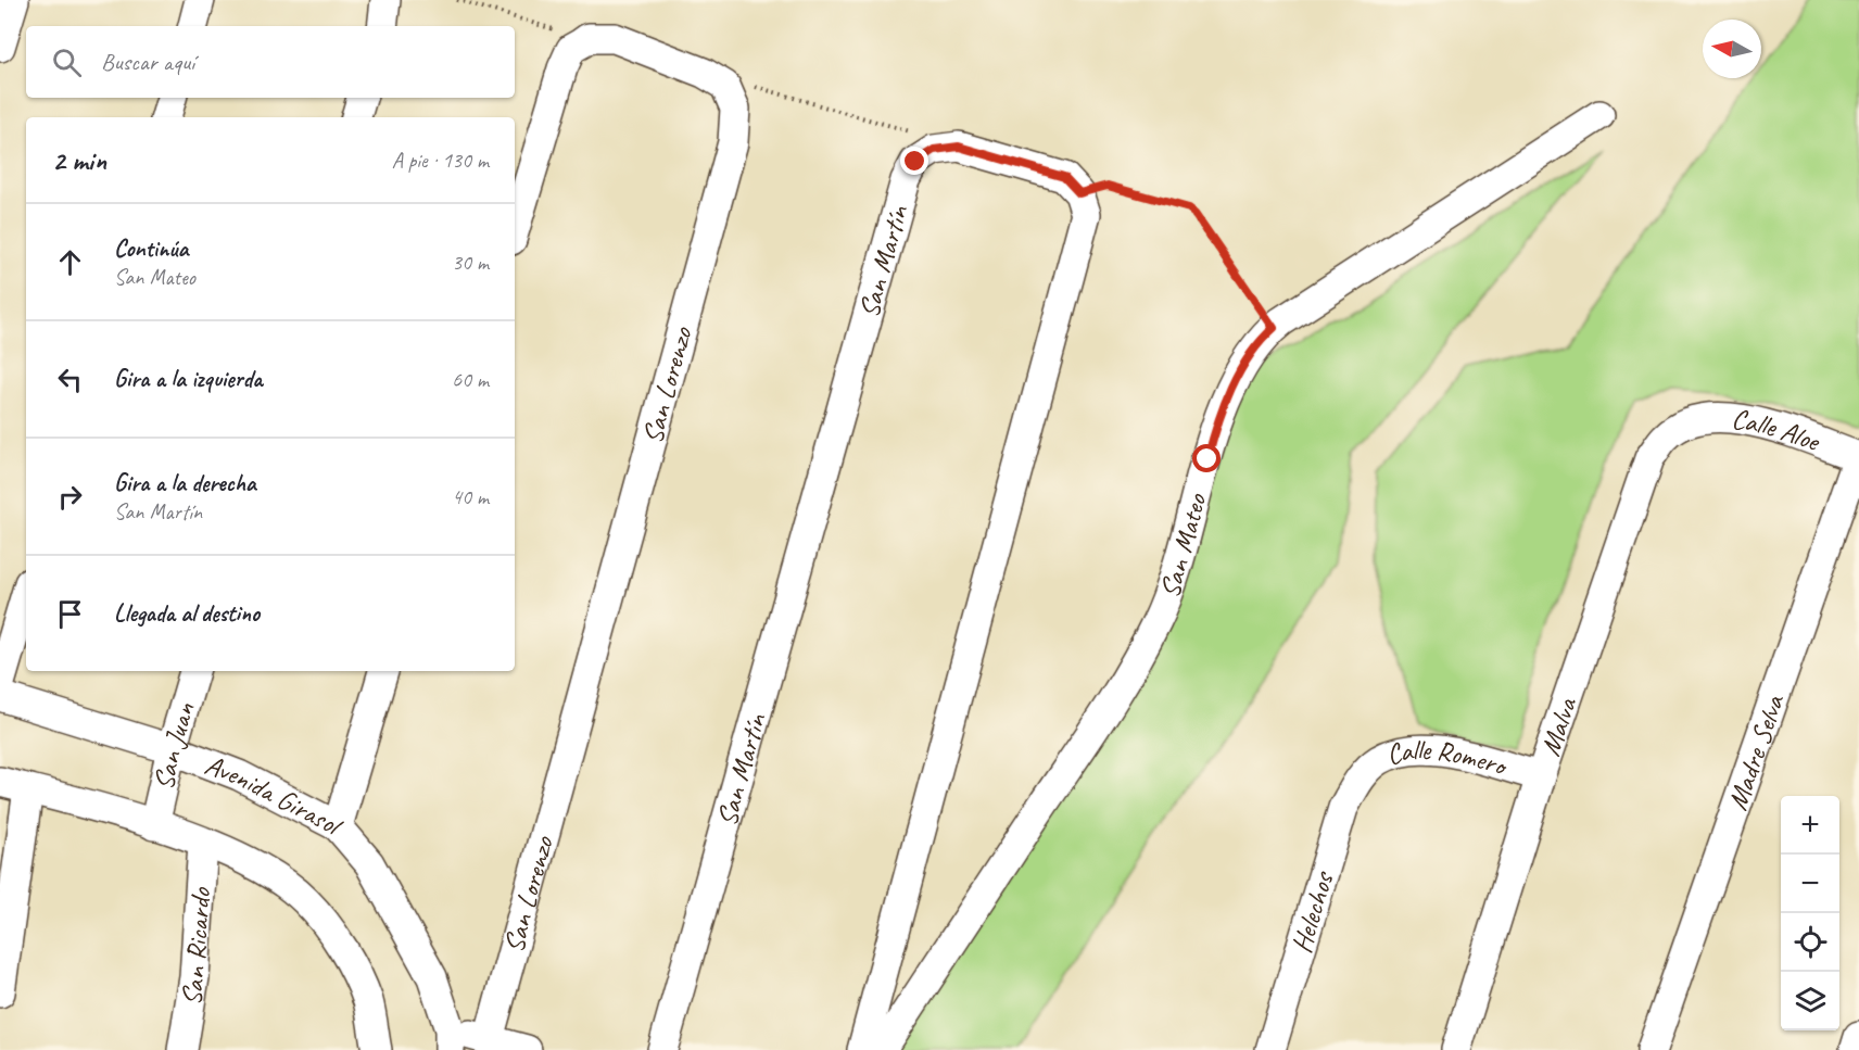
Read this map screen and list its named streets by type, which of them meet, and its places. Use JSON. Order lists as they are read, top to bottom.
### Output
{
  "streets": {
    "street": [
      "San Martín",
      "San Lorenzo",
      "Calle Aloe",
      "San Mateo",
      "Malva",
      "San Juan",
      "Madre Selva",
      "Calle Romero",
      "Avenida Girasol",
      "Helechos",
      "San Ricardo"
    ]
  },
  "crossings": [
    ["Calle Aloe", "Malva"],
    ["Calle Aloe", "Madre Selva"],
    ["Malva", "Calle Romero"],
    ["San Juan", "Avenida Girasol"],
    ["Calle Romero", "Helechos"]
  ],
  "north": "left",
  "page": {
    "search": "Buscar aquí",
    "heading": ["2 min", "A pie · 130 m"],
    "list": [
      ["Continúa", "San Mateo", "30 m"],
      ["Gira a la izquierda", "60 m"],
      ["Gira a la derecha", "San Martín", "40 m"],
      "Llegada al destino"
    ],
    "map_buttons": ["+", "−"]
  }
}
